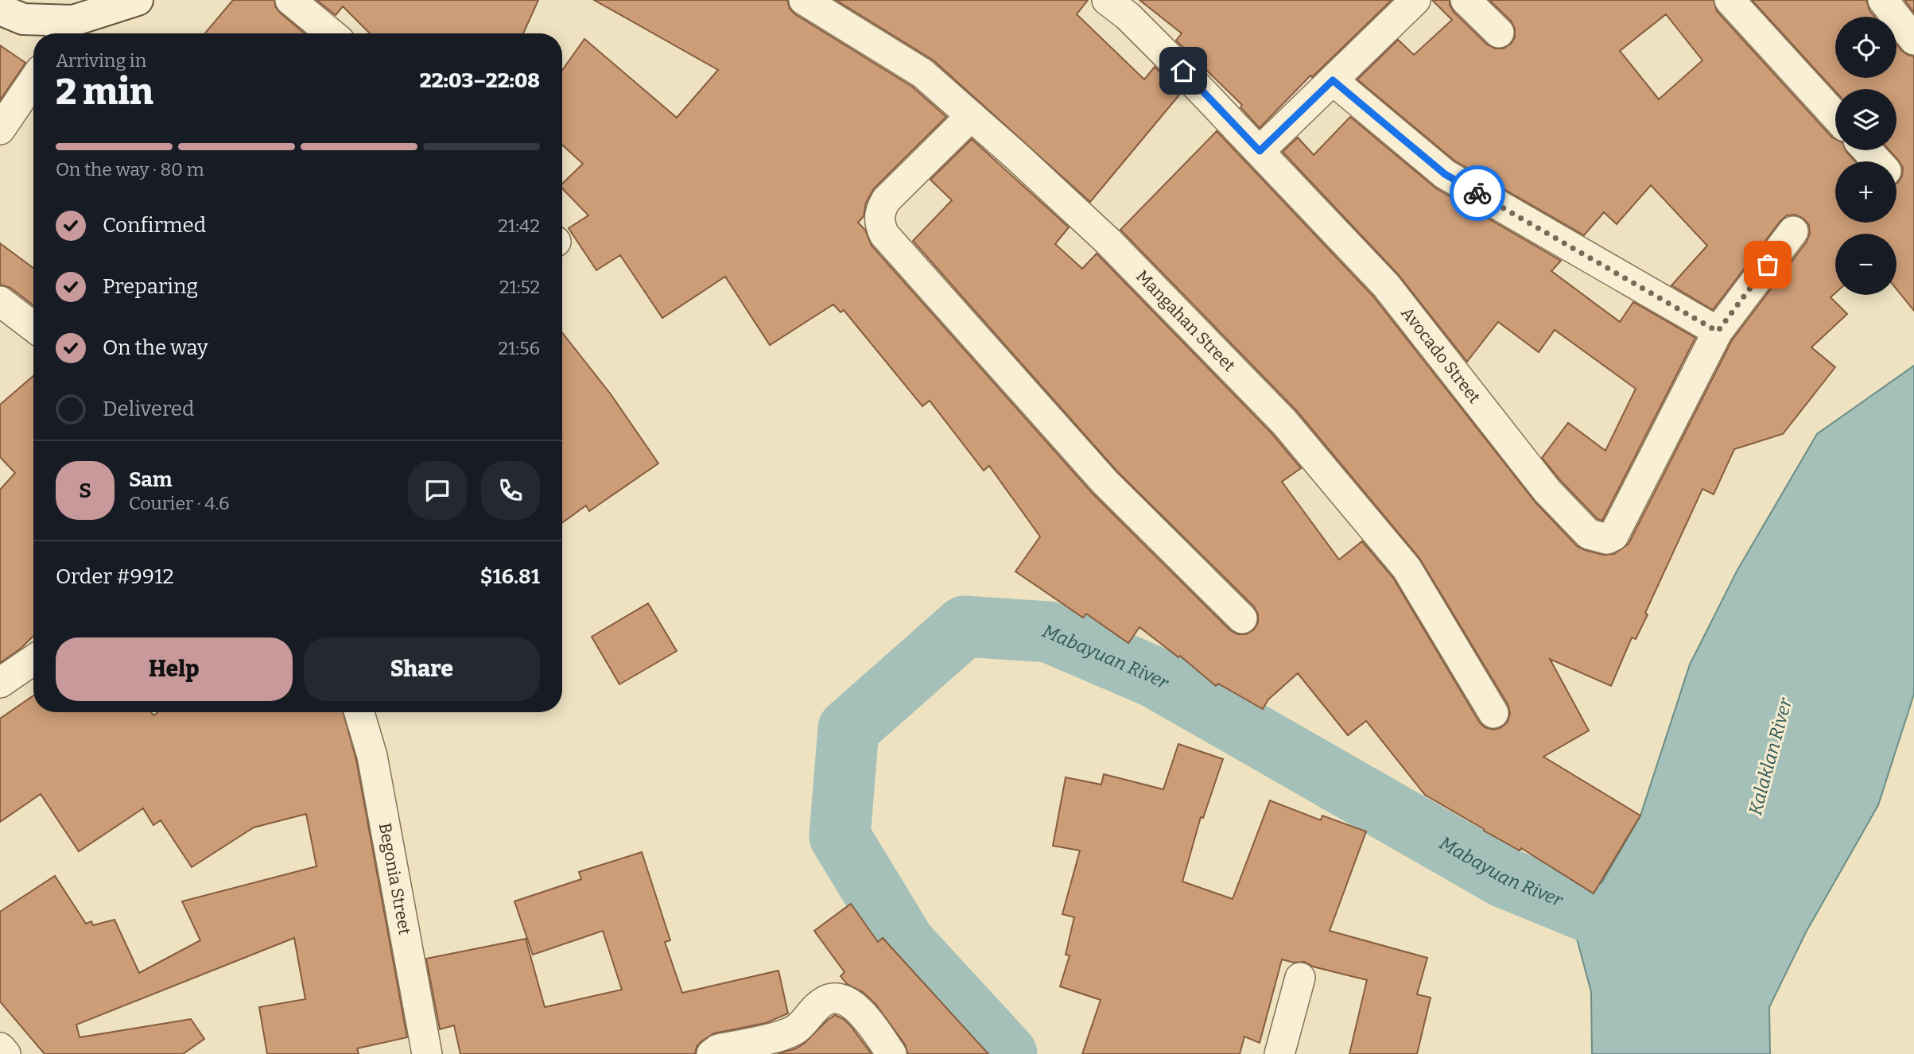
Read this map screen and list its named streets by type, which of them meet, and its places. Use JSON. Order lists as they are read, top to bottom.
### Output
{
  "streets": {
    "street": ["Mangahan Street", "Avocado Street", "Begonia Street"]
  },
  "water": ["Mabayuan River", "Kalaklan River"],
  "page": {
    "map_buttons": ["+", "−"],
    "heading": ["2 min", "Arriving in", "22:03–22:08"],
    "panel": [
      "Sam",
      "Courier · 4.6",
      "Order #9912",
      "$16.81"
    ],
    "bar": "On the way · 80 m",
    "list": [
      ["Confirmed", "21:42"],
      ["Preparing", "21:52"],
      ["On the way", "21:56"],
      "Delivered"
    ],
    "round": "S",
    "buttons": ["Help", "Share"]
  }
}
